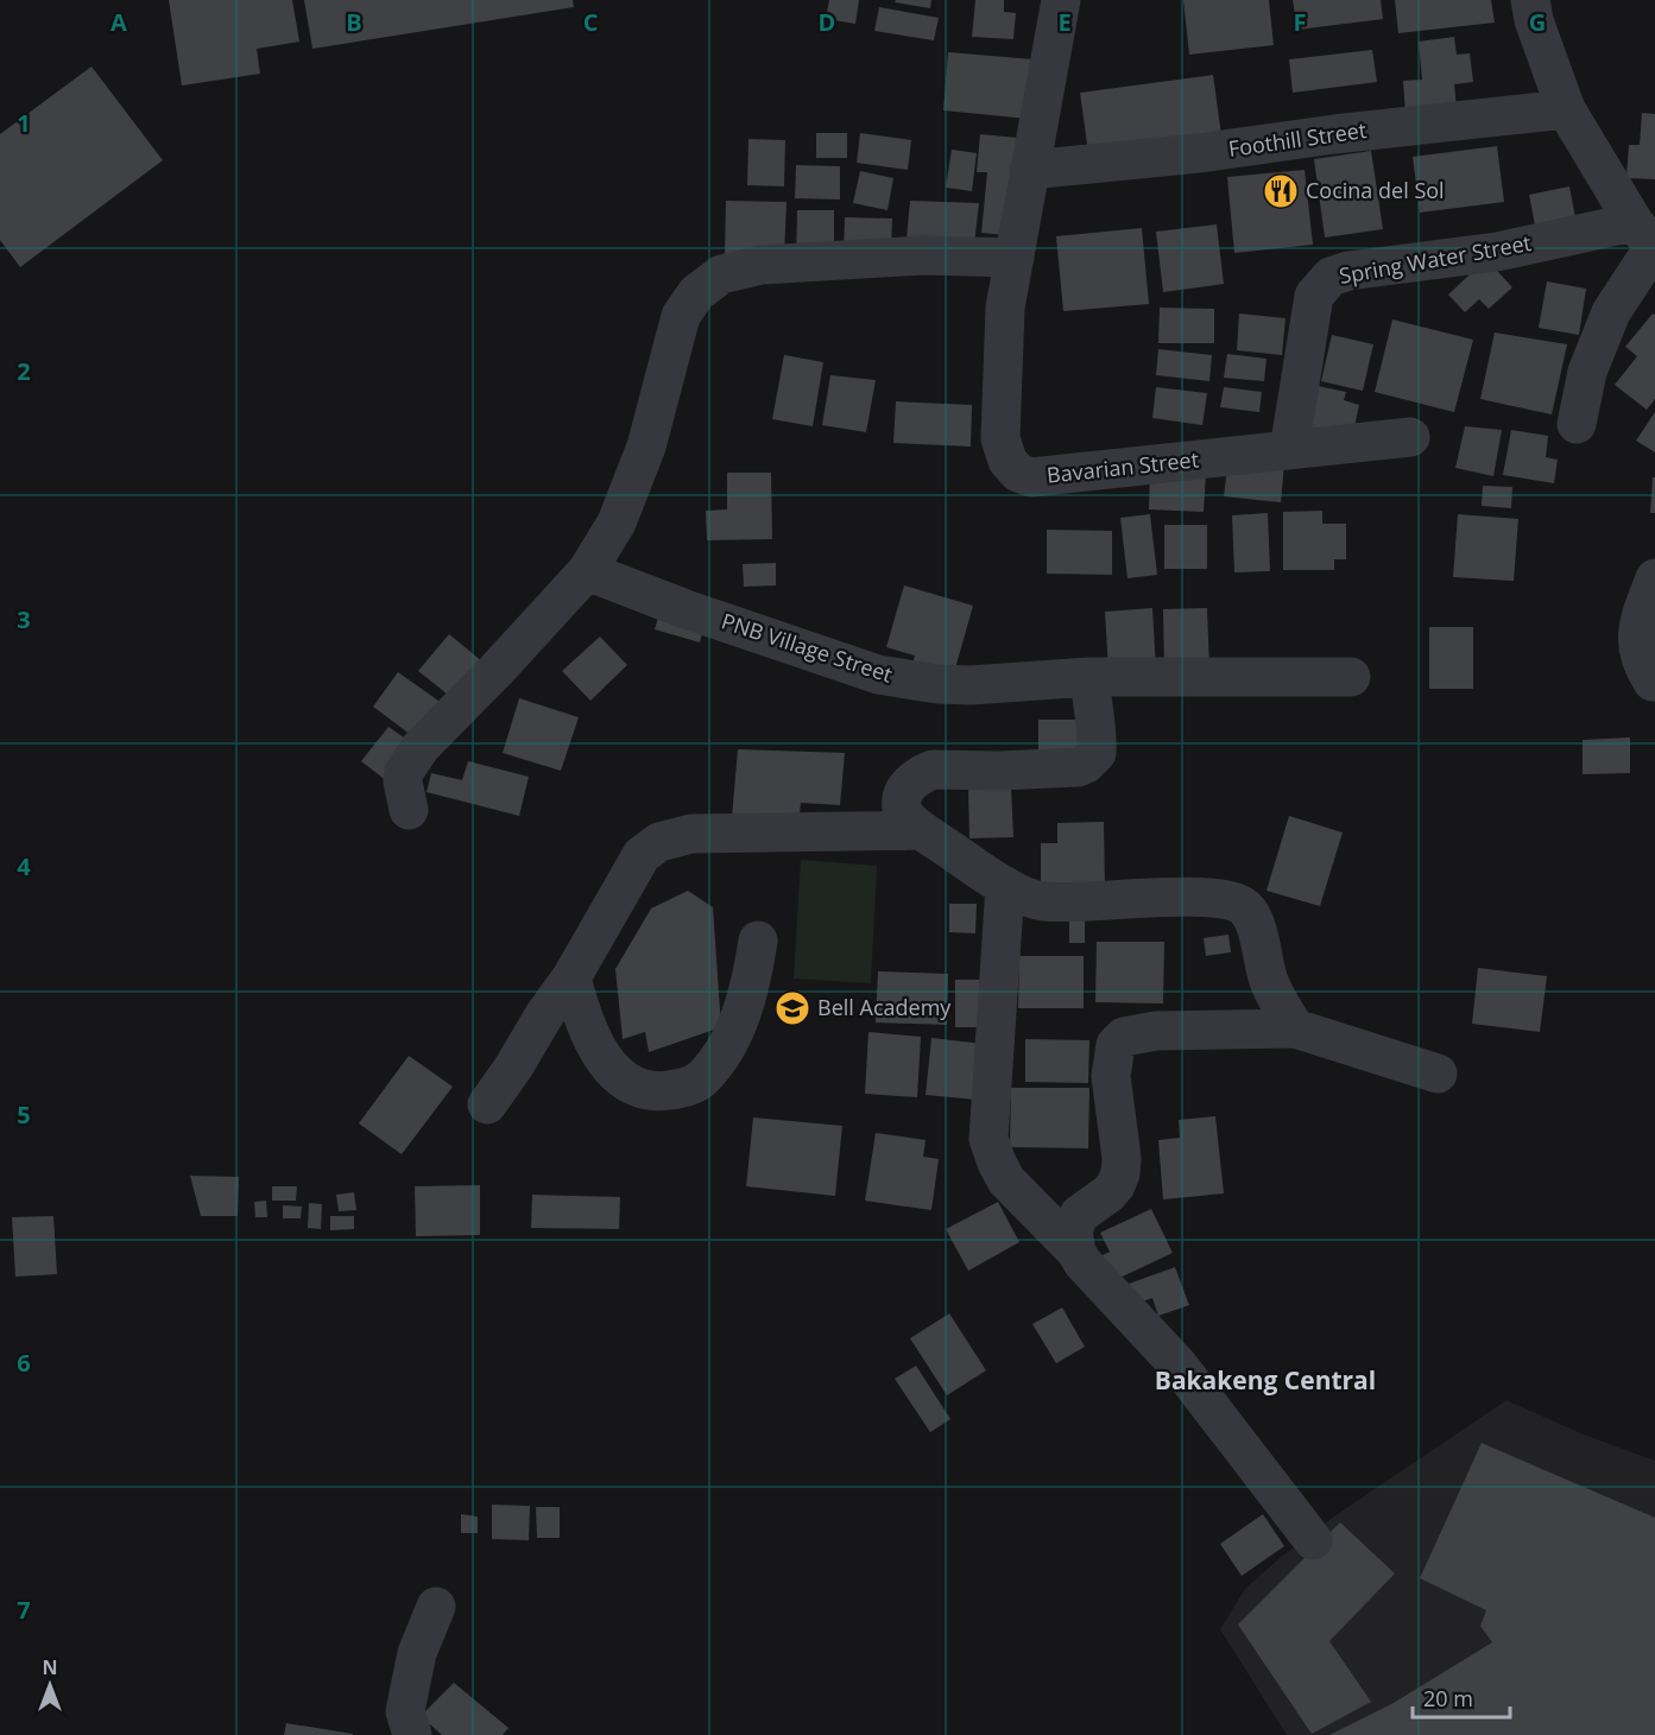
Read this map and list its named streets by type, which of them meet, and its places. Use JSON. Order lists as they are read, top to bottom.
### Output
{
  "streets": {
    "street": [
      "Foothill Street",
      "Spring Water Street",
      "Bavarian Street",
      "PNB Village Street"
    ]
  },
  "crossings": [
    ["Foothill Street", "Bavarian Street"],
    ["Spring Water Street", "Bavarian Street"]
  ],
  "districts": ["Bakakeng Central"],
  "places": {
    "restaurant": ["Cocina del Sol"],
    "school or university": ["Bell Academy"]
  },
  "scale_bar": "20 m",
  "north": "top",
  "grid": {
    "columns": [
      "A",
      "B",
      "C",
      "D",
      "E",
      "F",
      "G"
    ],
    "rows": [
      "1",
      "2",
      "3",
      "4",
      "5",
      "6",
      "7"
    ]
  }
}
